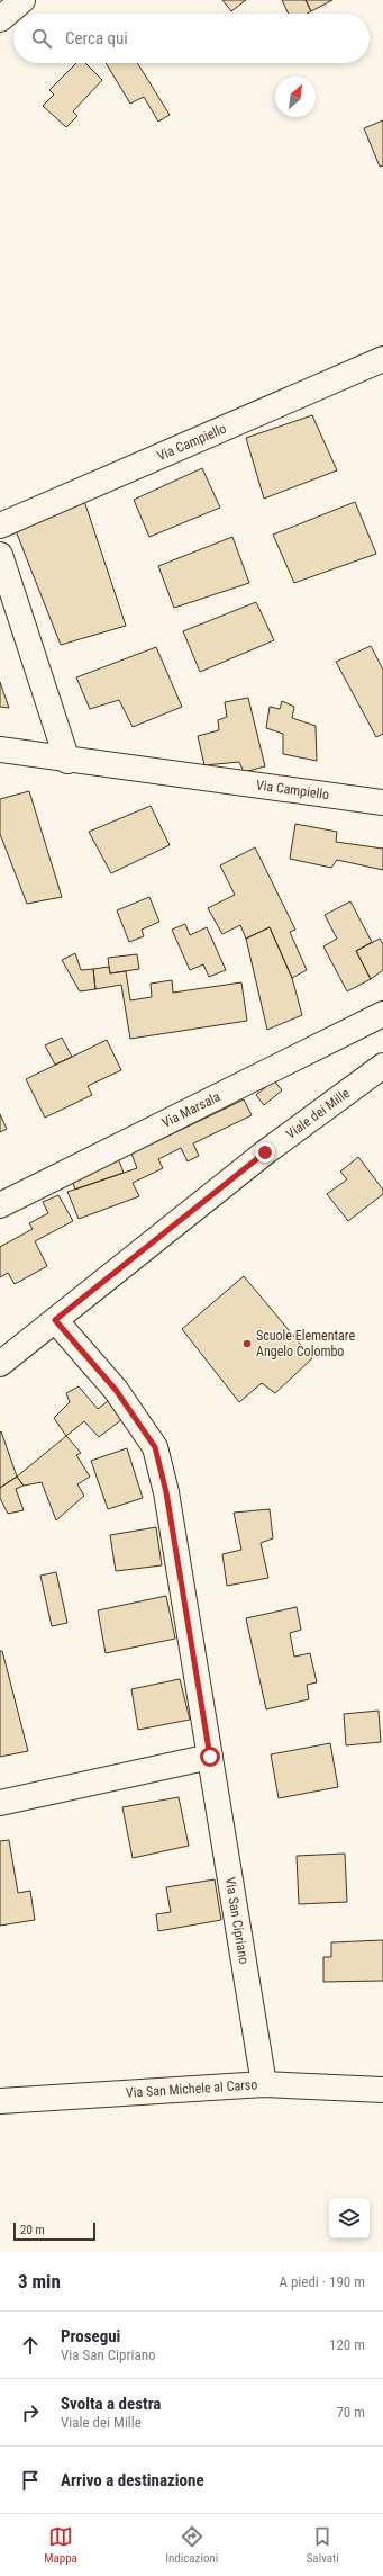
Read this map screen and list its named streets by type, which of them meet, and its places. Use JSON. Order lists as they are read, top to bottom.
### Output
{
  "streets": {
    "street": [
      "Via Campiello",
      "Via Marsala",
      "Viale dei Mille",
      "Via San Cipriano",
      "Via San Michele al Carso"
    ]
  },
  "crossings": [
    ["Viale dei Mille", "Via San Cipriano"],
    ["Via San Cipriano", "Via San Michele al Carso"]
  ],
  "places": ["Scuole Elementare Angelo Colombo"],
  "scale_bar": "20 m",
  "north": "top right",
  "page": {
    "search": "Cerca qui",
    "scale": "20 m",
    "heading": ["3 min", "A piedi · 190 m"],
    "list": [
      ["Prosegui", "Via San Cipriano", "120 m"],
      ["Svolta a destra", "Viale dei Mille", "70 m"],
      "Arrivo a destinazione"
    ],
    "nav": ["Mappa", "Indicazioni", "Salvati"]
  }
}
